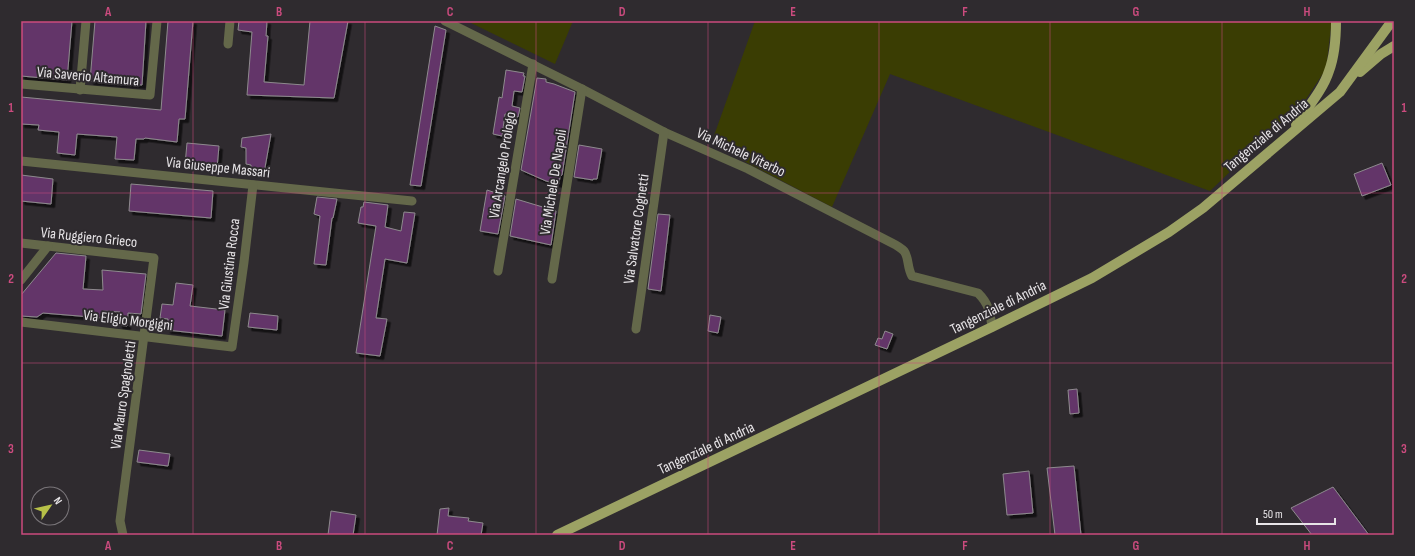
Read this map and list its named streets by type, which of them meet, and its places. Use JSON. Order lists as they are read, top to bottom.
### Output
{
  "streets": {
    "main road": ["Tangenziale di Andria"],
    "street": [
      "Via Saverio Altamura",
      "Via Michele Viterbo",
      "Via Arcangelo Prologo",
      "Via Giuseppe Massari",
      "Via Michele De Napoli",
      "Via Salvatore Cognetti",
      "Via Ruggiero Grieco",
      "Via Giustina Rocca",
      "Via Eligio Morgigni",
      "Via Mauro Spagnoletti"
    ]
  },
  "crossings": [
    ["Tangenziale di Andria", "Via Michele Viterbo"],
    ["Via Michele Viterbo", "Via Arcangelo Prologo"],
    ["Via Michele Viterbo", "Via Michele De Napoli"],
    ["Via Michele Viterbo", "Via Salvatore Cognetti"],
    ["Via Giuseppe Massari", "Via Giustina Rocca"],
    ["Via Ruggiero Grieco", "Via Mauro Spagnoletti"],
    ["Via Giustina Rocca", "Via Eligio Morgigni"],
    ["Via Eligio Morgigni", "Via Mauro Spagnoletti"]
  ],
  "scale_bar": "50 m",
  "north": "top right",
  "grid": {
    "columns": [
      "A",
      "B",
      "C",
      "D",
      "E",
      "F",
      "G",
      "H"
    ],
    "rows": ["1", "2", "3"]
  }
}
